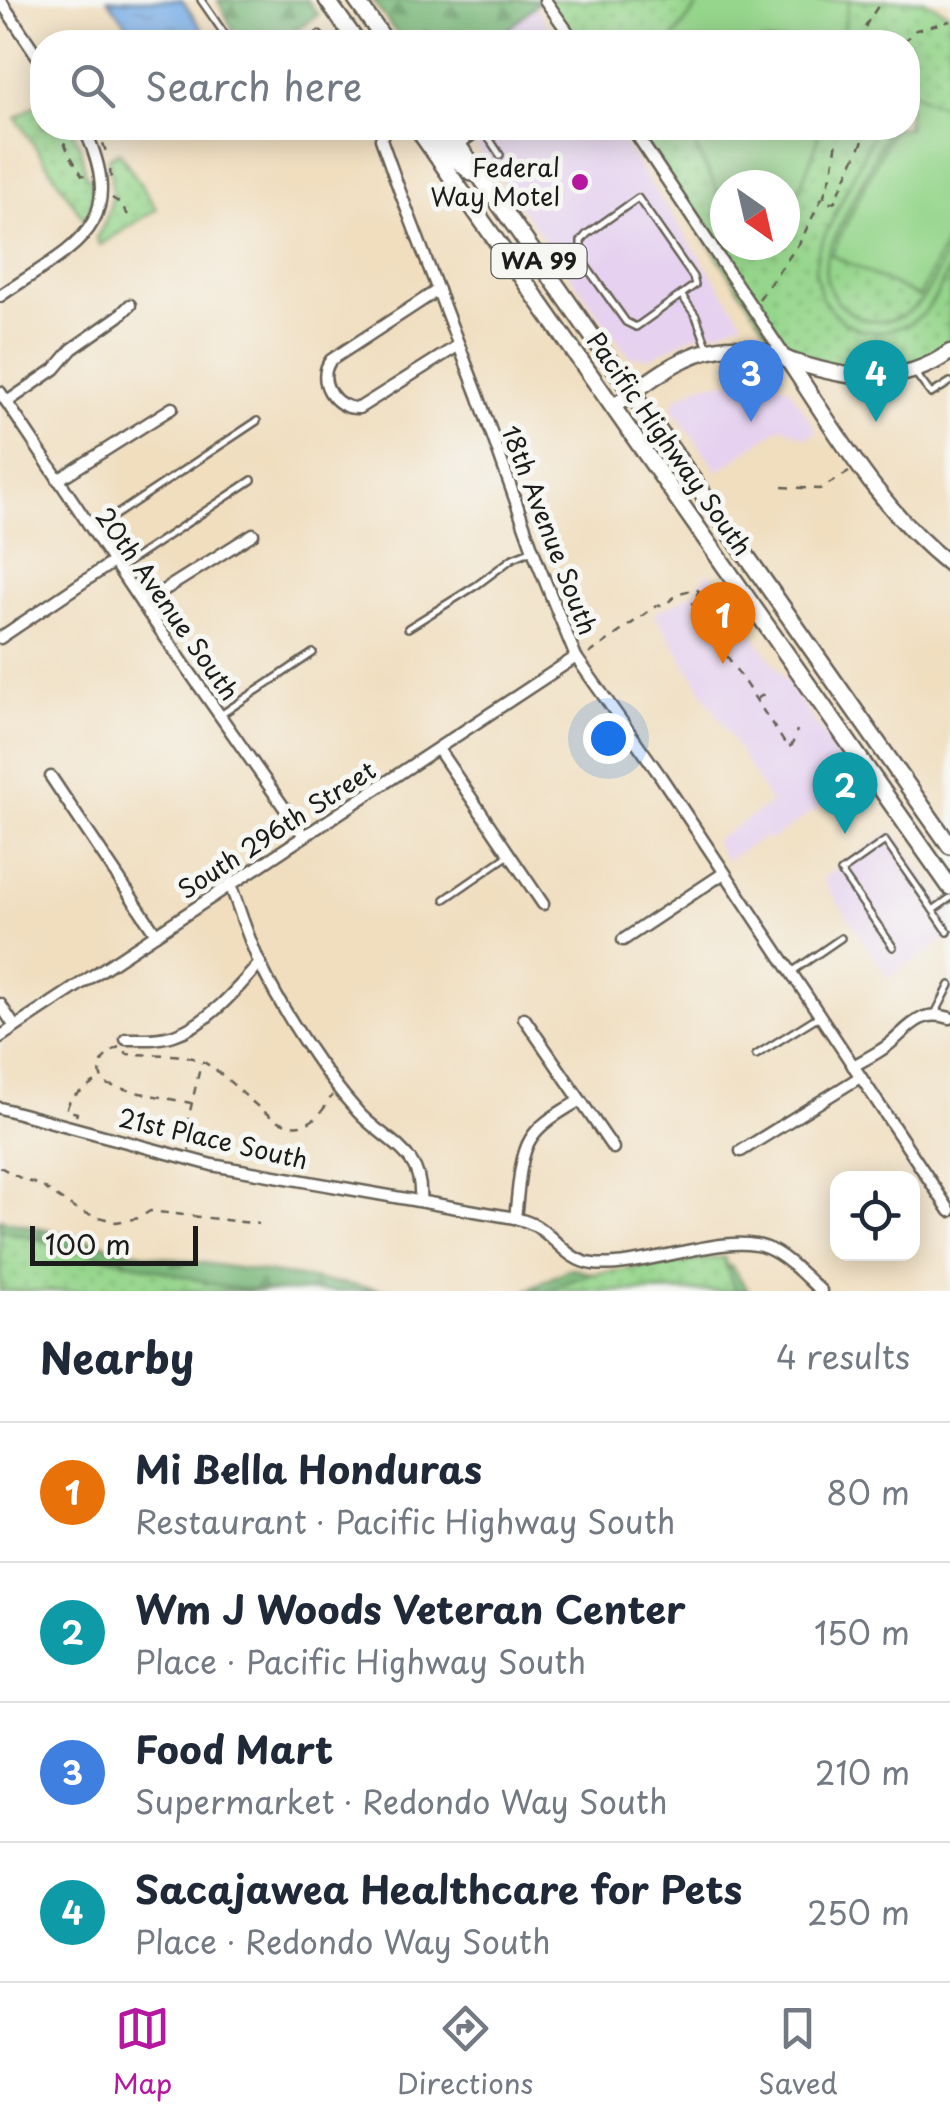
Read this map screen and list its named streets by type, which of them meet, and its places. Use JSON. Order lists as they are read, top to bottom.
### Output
{
  "streets": {
    "main road": ["WA 99", "Pacific Highway South"],
    "street": [
      "18th Avenue South",
      "20th Avenue South",
      "South 296th Street",
      "21st Place South"
    ]
  },
  "crossings": [
    ["18th Avenue South", "South 296th Street"],
    ["20th Avenue South", "South 296th Street"]
  ],
  "places": ["Federal Way Motel"],
  "scale_bar": "100 m",
  "north": "bottom right",
  "page": {
    "search": "Search here",
    "pins": [
      "3",
      "4",
      "1",
      "2"
    ],
    "scale": "100 m",
    "heading": ["Nearby", "4 results"],
    "list": [
      {
        "mark": "1",
        "name": "Mi Bella Honduras",
        "note": "Restaurant · Pacific Highway South",
        "value": "80 m"
      },
      {
        "mark": "2",
        "name": "Wm J Woods Veteran Center",
        "note": "Place · Pacific Highway South",
        "value": "150 m"
      },
      {
        "mark": "3",
        "name": "Food Mart",
        "note": "Supermarket · Redondo Way South",
        "value": "210 m"
      },
      {
        "mark": "4",
        "name": "Sacajawea Healthcare for Pets",
        "note": "Place · Redondo Way South",
        "value": "250 m"
      }
    ],
    "nav": ["Map", "Directions", "Saved"]
  }
}
